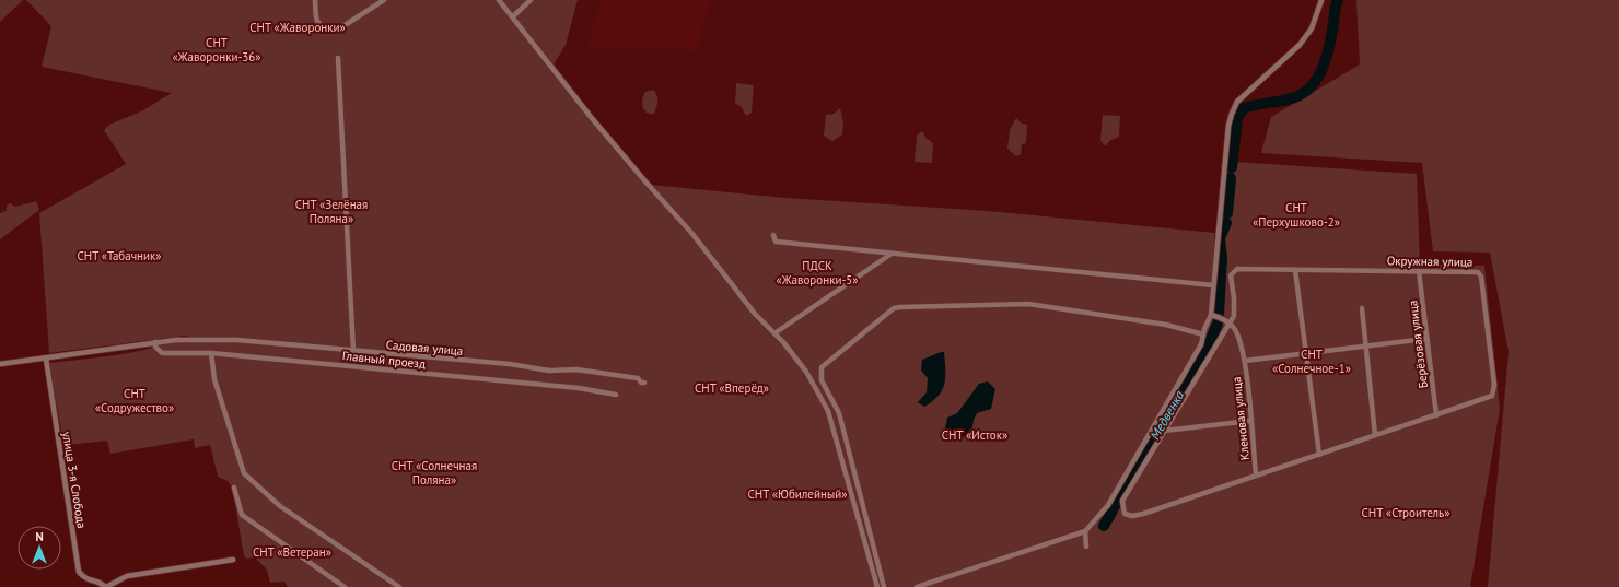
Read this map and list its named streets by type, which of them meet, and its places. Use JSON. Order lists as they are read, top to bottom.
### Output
{
  "streets": {
    "street": [
      "Окружная улица",
      "Берёзовая улица",
      "Садовая улица",
      "Главный проезд",
      "Кленовая улица",
      "улица 3-я Слобода"
    ]
  },
  "crossings": [
    ["Окружная улица", "Берёзовая улица"],
    ["Окружная улица", "Кленовая улица"],
    ["Садовая улица", "Главный проезд"],
    ["Садовая улица", "улица 3-я Слобода"]
  ],
  "water": ["Медвенка"],
  "parks": [
    "СНТ «Жаворонки»",
    "СНТ «Жаворонки-36»",
    "СНТ «Зелёная Поляна»",
    "СНТ «Перхушково-2»",
    "СНТ «Табачник»",
    "ПДСК «Жаворонки-5»",
    "СНТ «Солнечное-1»",
    "СНТ «Вперёд»",
    "СНТ «Содружество»",
    "СНТ «Исток»",
    "СНТ «Солнечная Поляна»",
    "СНТ «Юбилейный»",
    "СНТ «Строитель»",
    "СНТ «Ветеран»"
  ],
  "north": "top"
}
